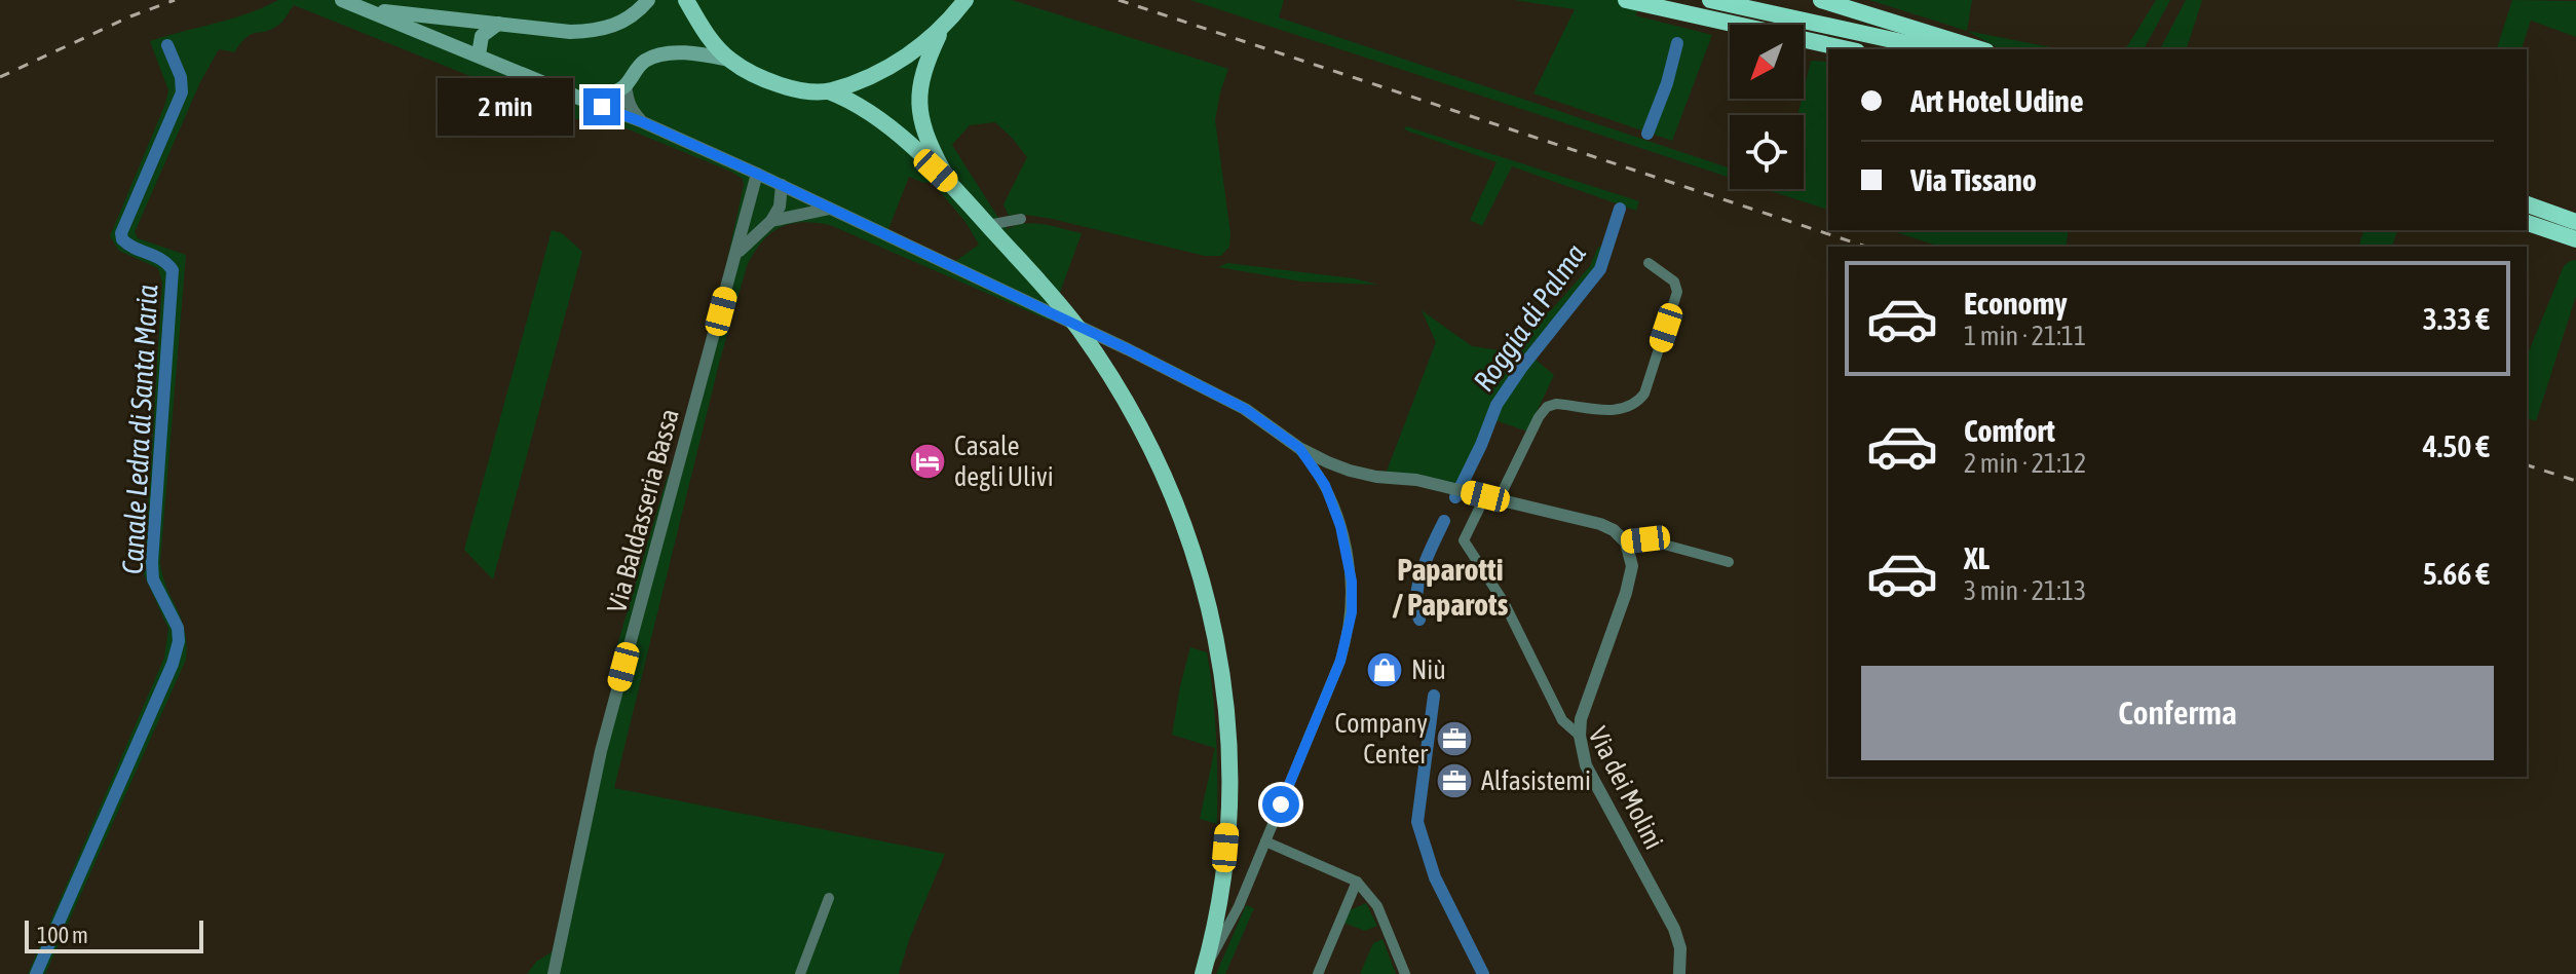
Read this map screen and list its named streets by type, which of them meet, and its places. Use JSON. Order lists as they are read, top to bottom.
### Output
{
  "streets": {
    "street": ["Via Baldasseria Bassa", "Via dei Molini"]
  },
  "districts": ["Paparotti / Paparots"],
  "water": ["Roggia di Palma", "Canale Ledra di Santa Maria"],
  "places": {
    "hotel": ["Casale degli Ulivi"],
    "shop": ["Niù"],
    "office": ["Company Center", "Alfasistemi"]
  },
  "scale_bar": "100 m",
  "north": "bottom left",
  "page": {
    "banner": ["Art Hotel Udine", "Via Tissano"],
    "bubble": "2 min",
    "list": [
      {
        "name": "Economy",
        "note": "1 min · 21:11",
        "value": "3.33 €"
      },
      {
        "name": "Comfort",
        "note": "2 min · 21:12",
        "value": "4.50 €"
      },
      {
        "name": "XL",
        "note": "3 min · 21:13",
        "value": "5.66 €"
      }
    ],
    "buttons": "Conferma",
    "scale": "100 m"
  }
}
